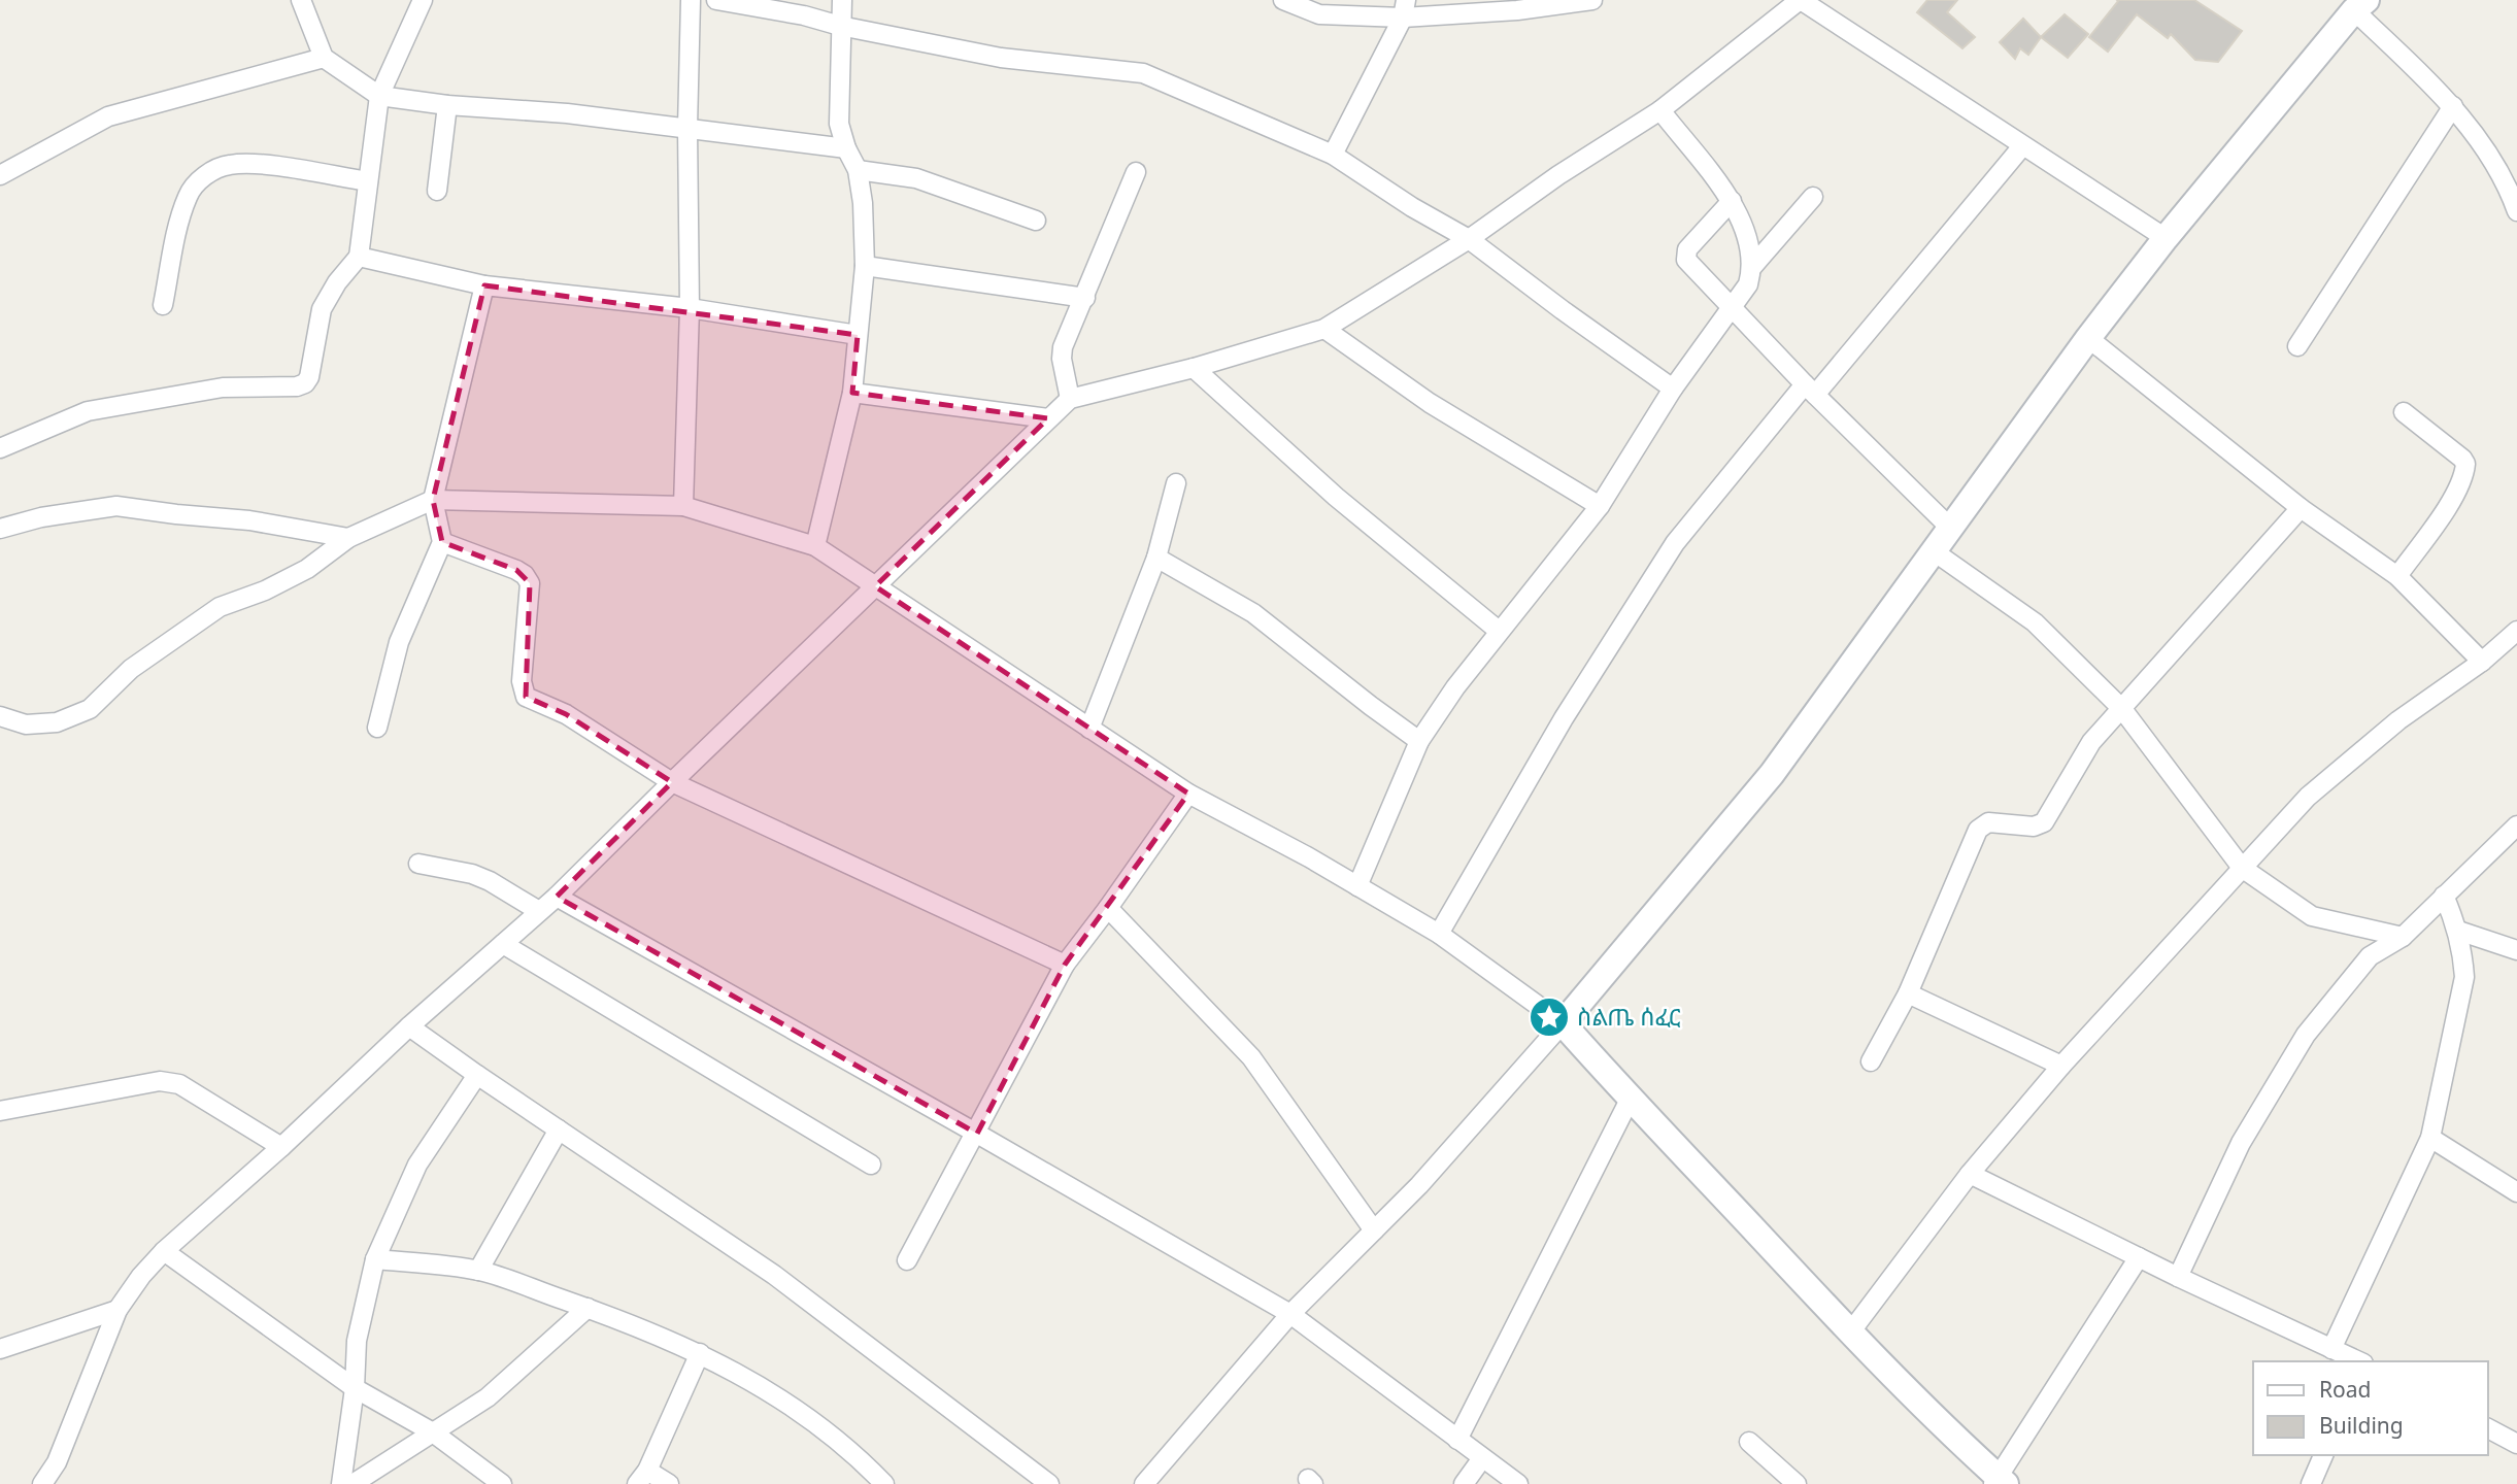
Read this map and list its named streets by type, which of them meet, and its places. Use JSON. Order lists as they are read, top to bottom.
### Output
{
  "places": {
    "place": ["ስልጤ ሰፈር"]
  },
  "legend": ["Road", "Building"]
}
